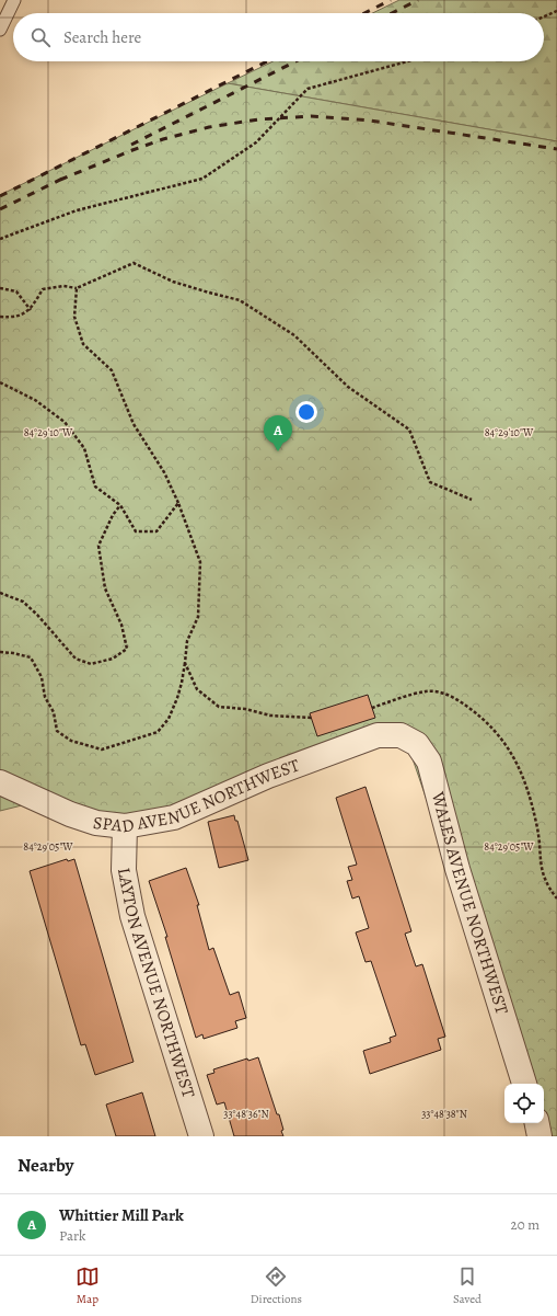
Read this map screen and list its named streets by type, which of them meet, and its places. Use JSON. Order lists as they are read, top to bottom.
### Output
{
  "streets": {
    "street": ["SPAD AVENUE NORTHWEST", "WALES AVENUE NORTHWEST", "LAYTON AVENUE NORTHWEST"]
  },
  "crossings": [
    ["SPAD AVENUE NORTHWEST", "WALES AVENUE NORTHWEST"],
    ["SPAD AVENUE NORTHWEST", "LAYTON AVENUE NORTHWEST"]
  ],
  "page": {
    "search": "Search here",
    "pins": "A",
    "heading": "Nearby",
    "list": [
      {
        "mark": "A",
        "name": "Whittier Mill Park",
        "note": "Park",
        "value": "20 m"
      }
    ],
    "nav": ["Map", "Directions", "Saved"]
  },
  "coordinates": [
    "84°29'10\"W",
    "84°29'05\"W",
    "33°48'36\"N",
    "33°48'38\"N"
  ]
}
